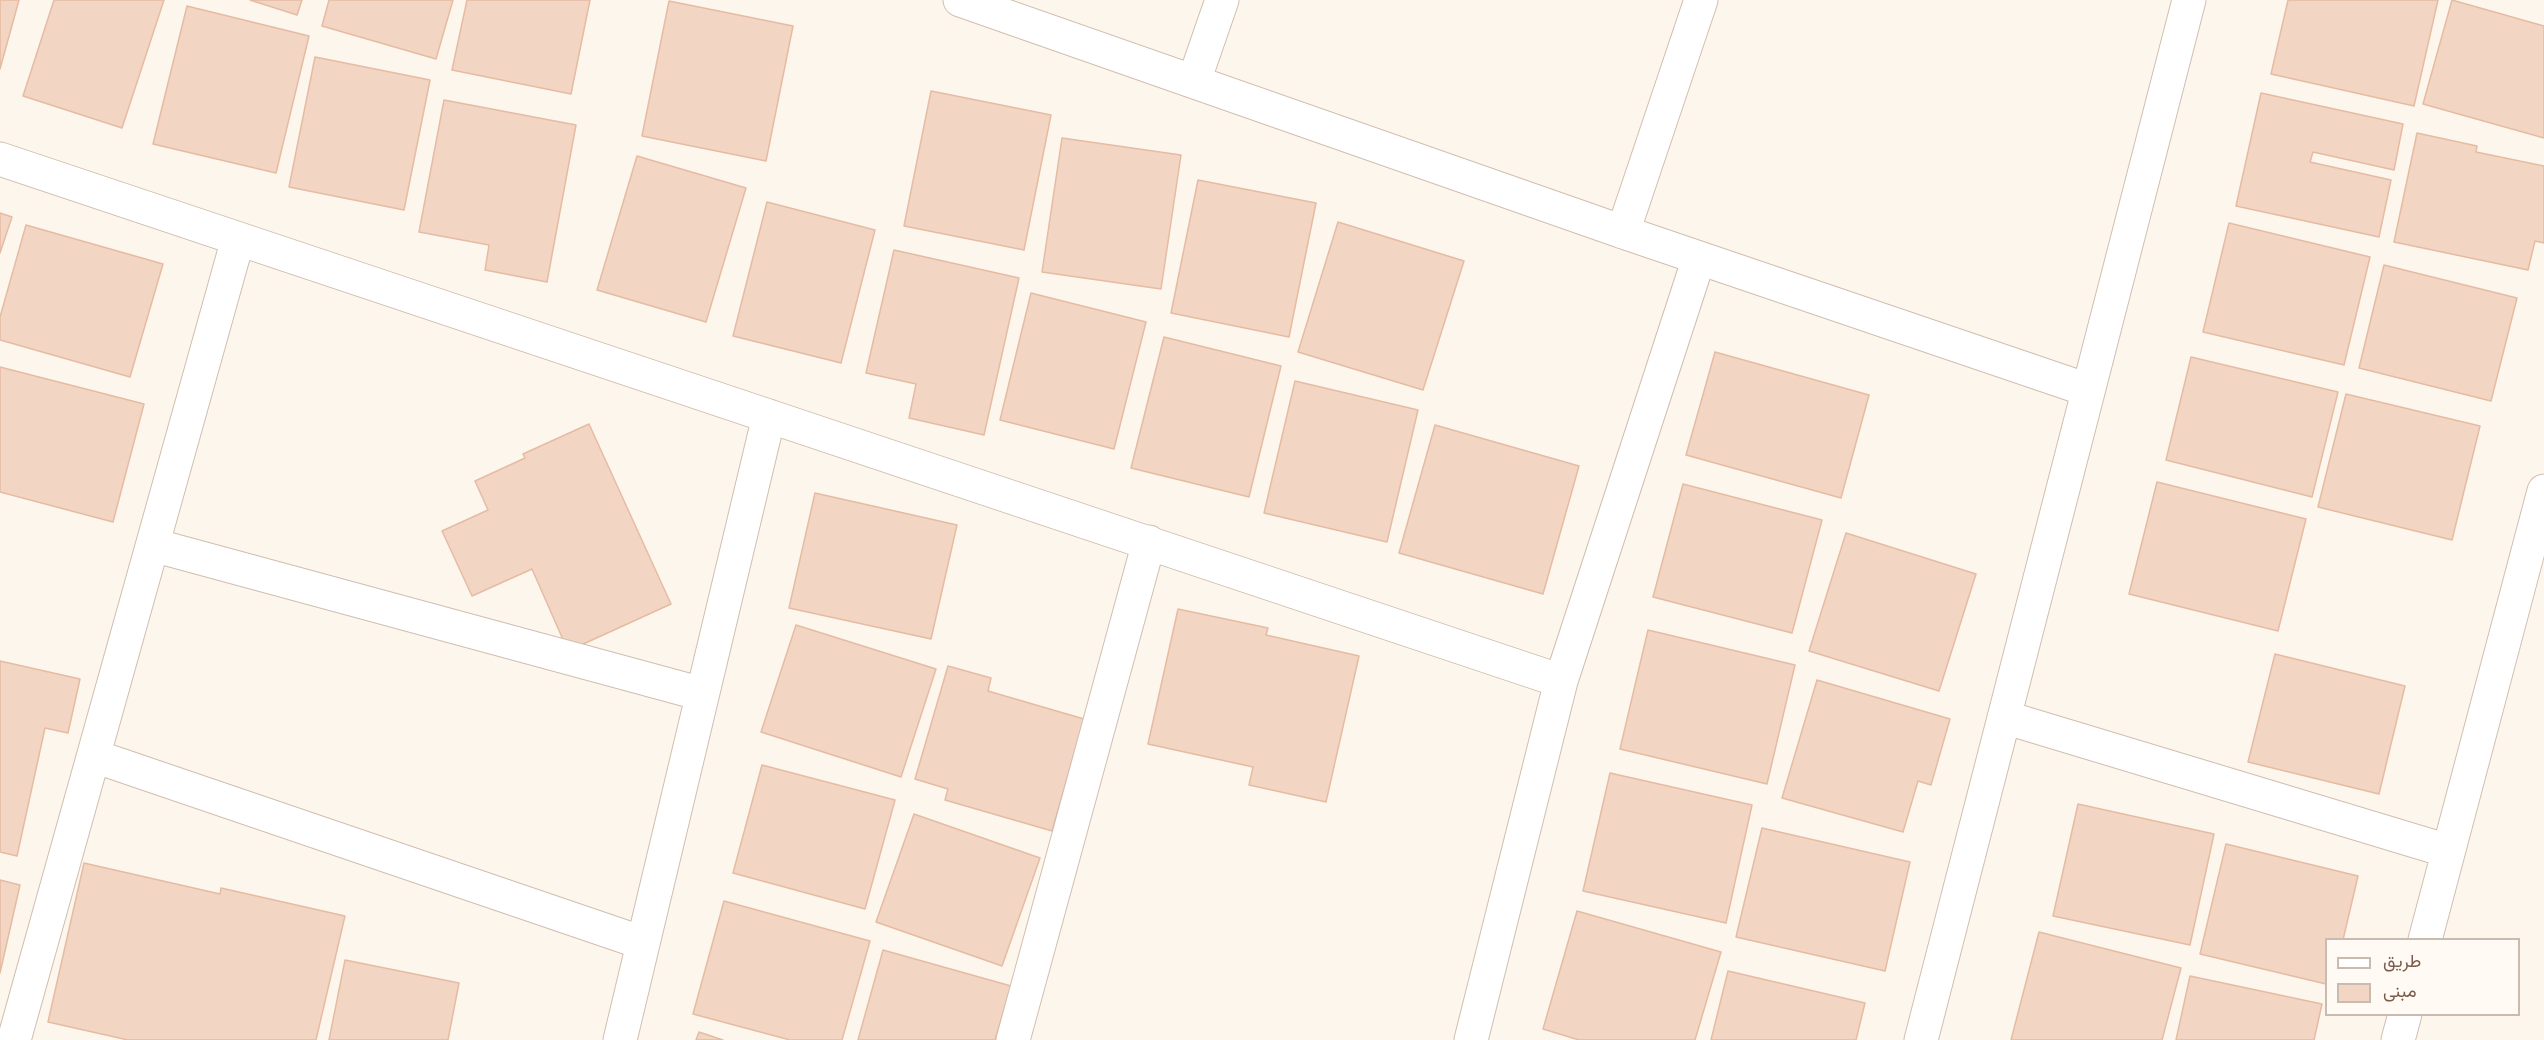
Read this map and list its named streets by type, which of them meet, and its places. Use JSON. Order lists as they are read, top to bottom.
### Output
{
  "legend": ["طريق", "مبنى"]
}
